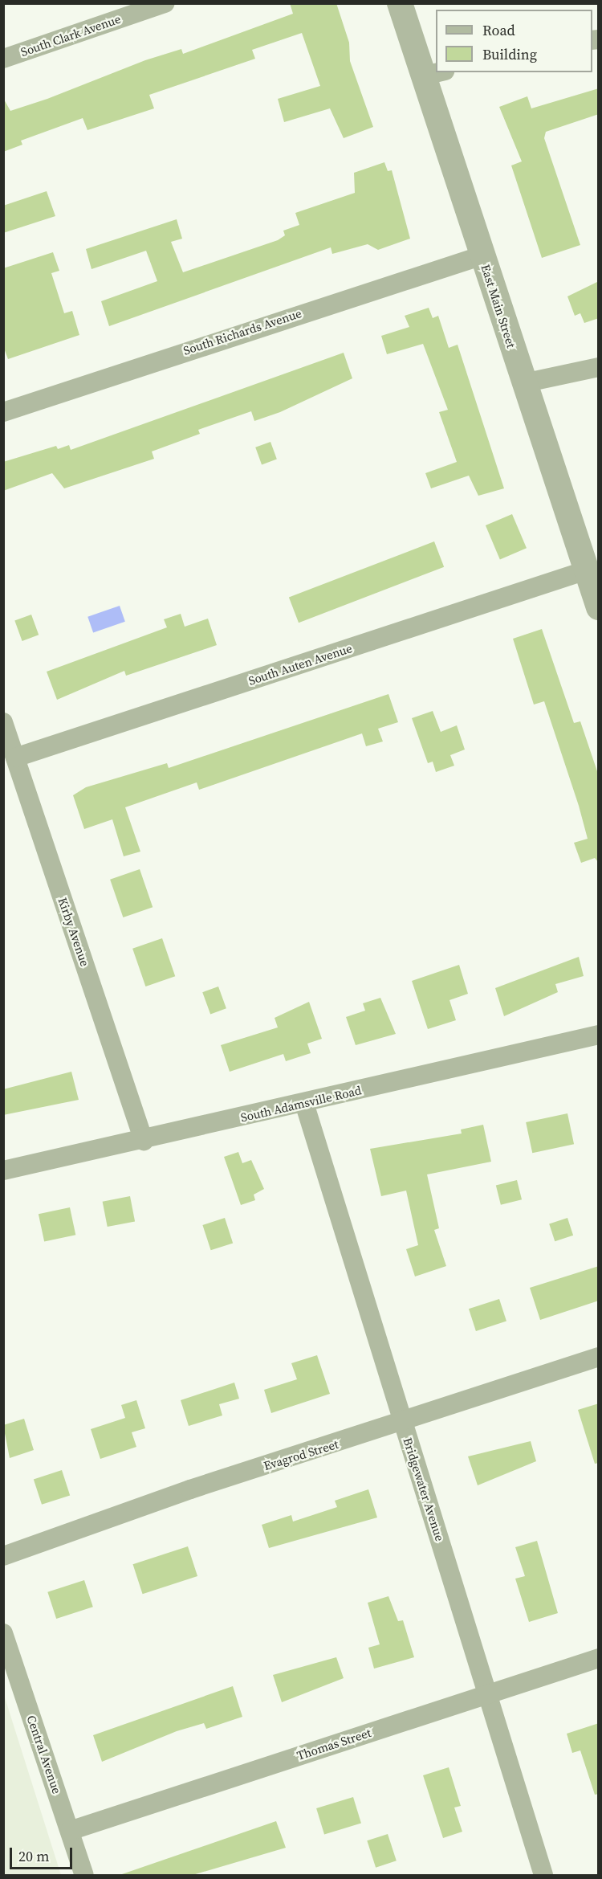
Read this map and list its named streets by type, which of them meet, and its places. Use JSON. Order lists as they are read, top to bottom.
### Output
{
  "streets": {
    "street": [
      "South Clark Avenue",
      "East Main Street",
      "South Richards Avenue",
      "South Auten Avenue",
      "Kirby Avenue",
      "South Adamsville Road",
      "Evagrod Street",
      "Bridgewater Avenue",
      "Thomas Street",
      "Central Avenue"
    ]
  },
  "crossings": [
    ["East Main Street", "South Richards Avenue"],
    ["East Main Street", "South Auten Avenue"],
    ["South Auten Avenue", "Kirby Avenue"],
    ["Kirby Avenue", "South Adamsville Road"],
    ["South Adamsville Road", "Bridgewater Avenue"],
    ["Evagrod Street", "Bridgewater Avenue"],
    ["Bridgewater Avenue", "Thomas Street"],
    ["Thomas Street", "Central Avenue"]
  ],
  "legend": ["Road", "Building"],
  "scale_bar": "20 m"
}
